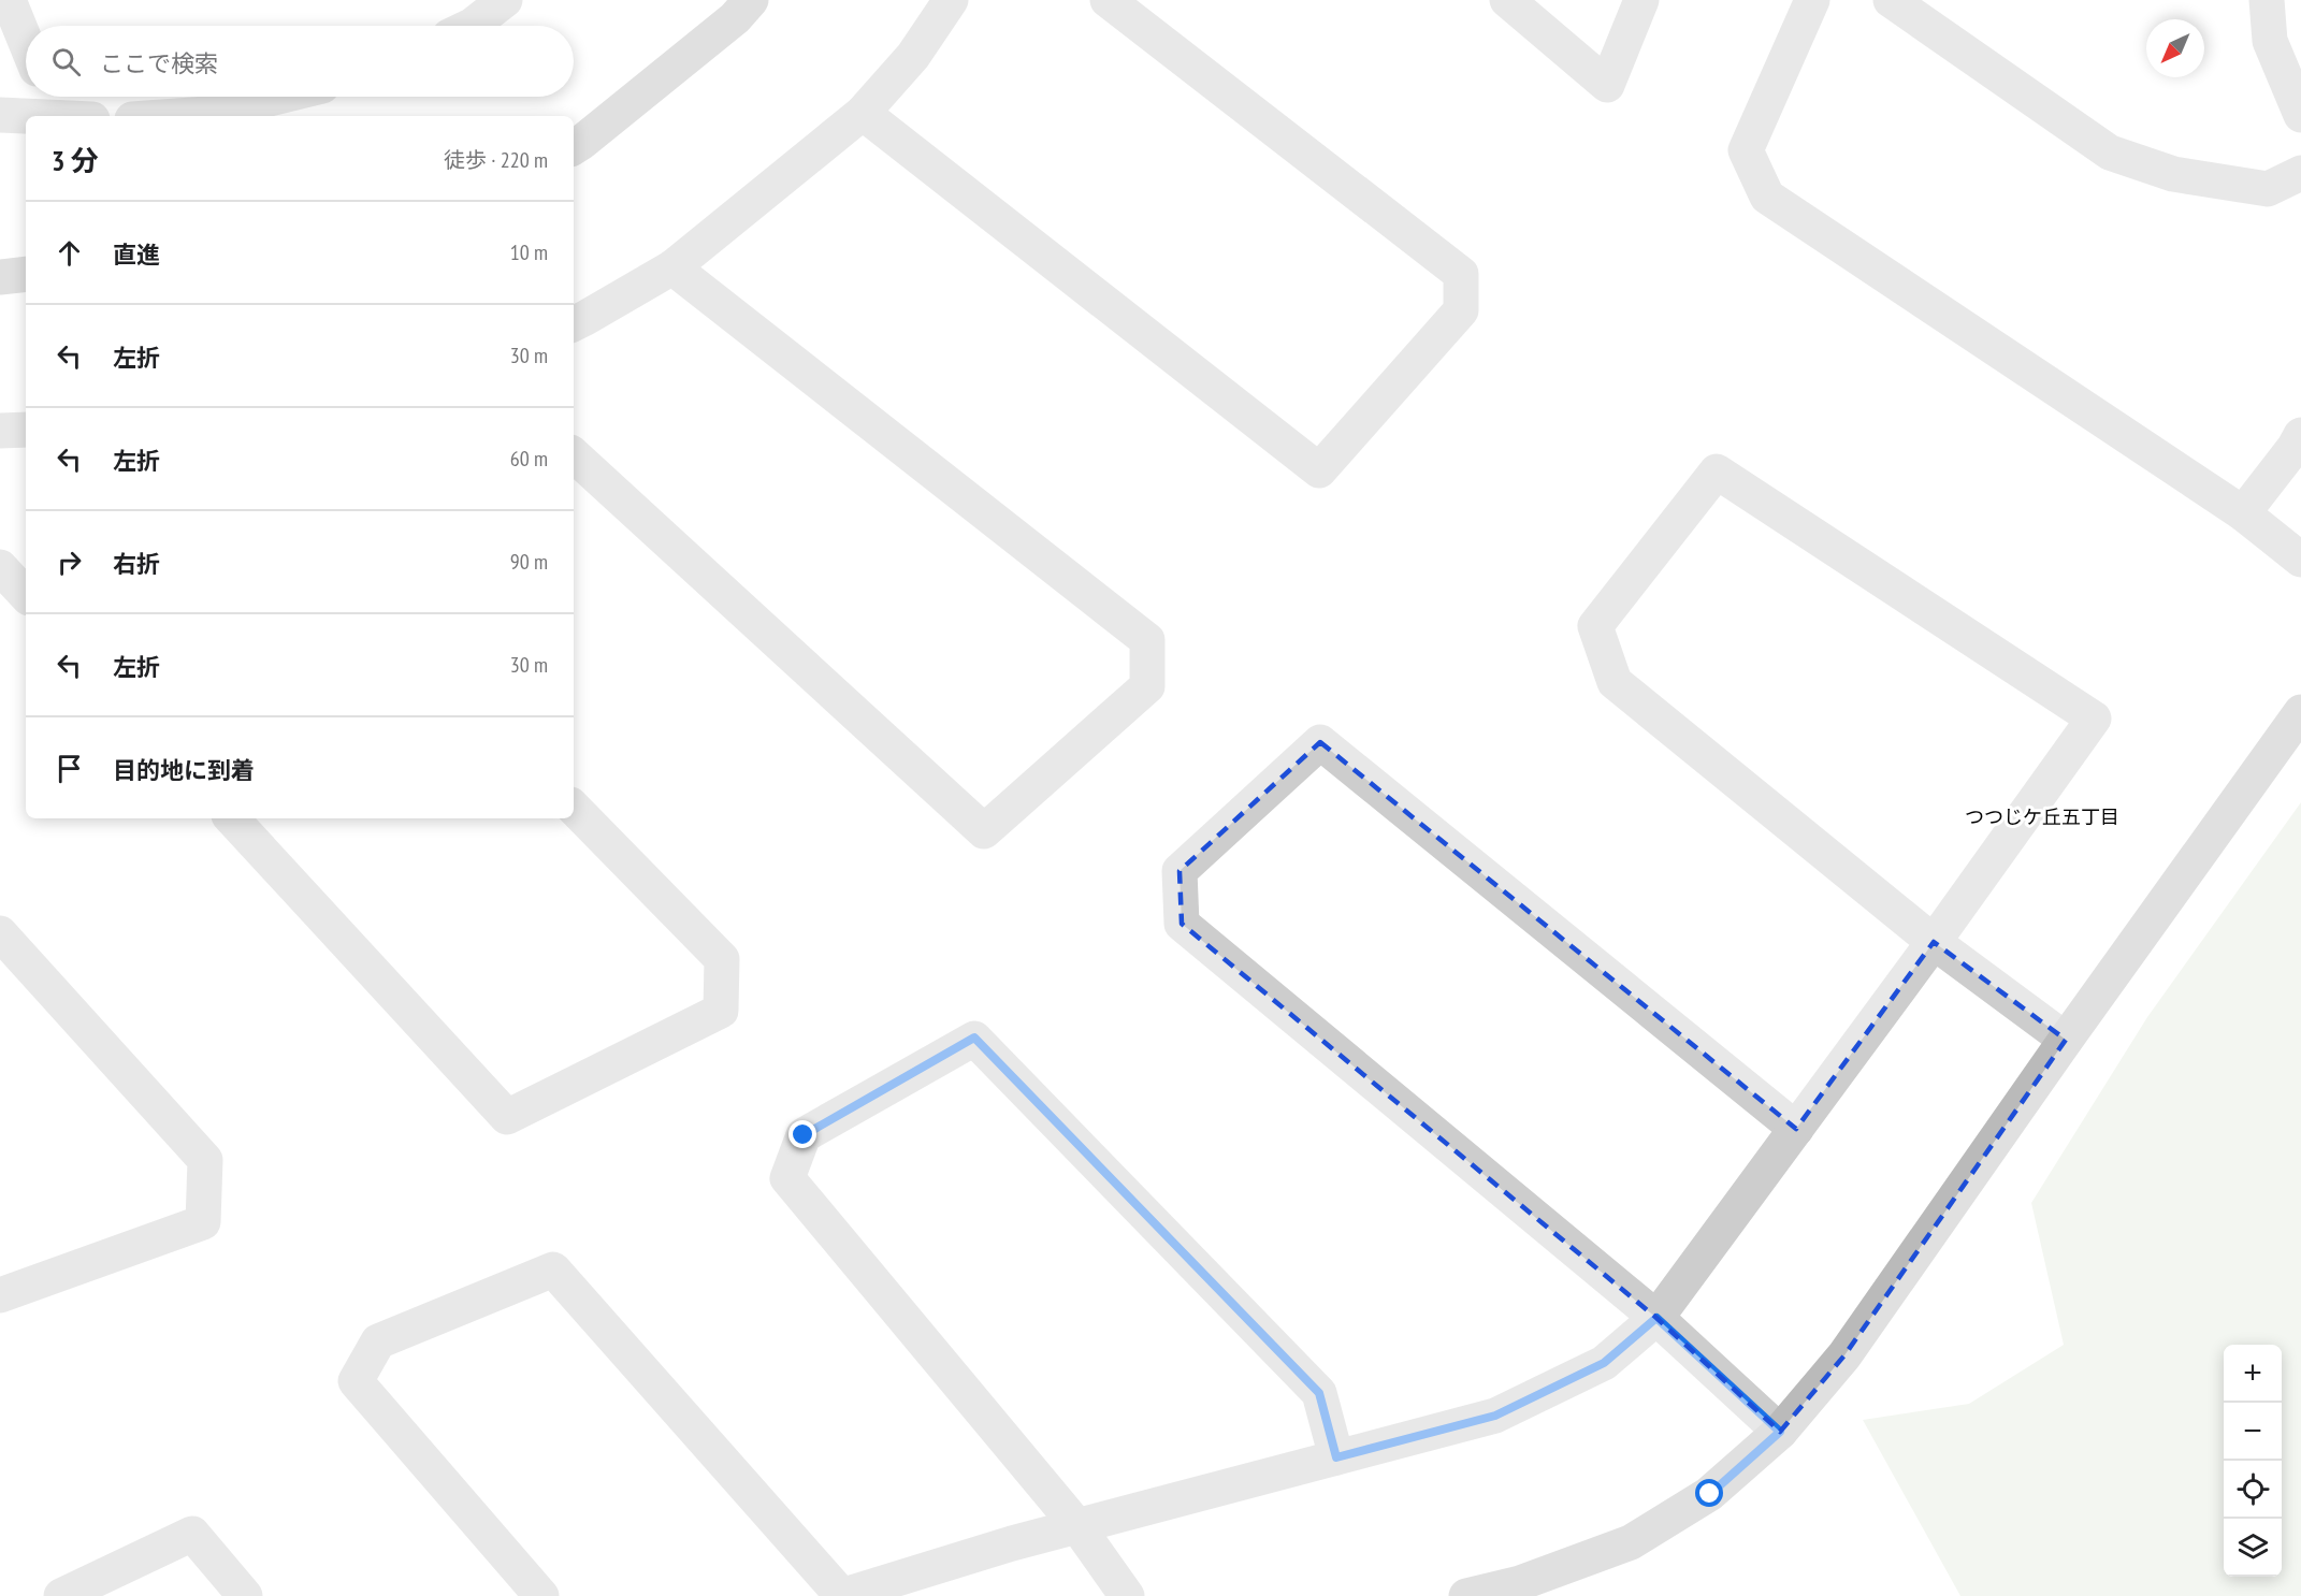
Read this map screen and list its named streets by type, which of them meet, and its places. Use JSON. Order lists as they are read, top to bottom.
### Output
{
  "districts": ["つつじケ丘五丁目"],
  "north": "bottom left",
  "page": {
    "search": "ここで検索",
    "heading": ["3 分", "徒歩 · 220 m"],
    "list": [
      ["直進", "10 m"],
      ["左折", "30 m"],
      ["左折", "60 m"],
      ["右折", "90 m"],
      ["左折", "30 m"],
      "目的地に到着"
    ],
    "map_buttons": ["+", "−"]
  }
}
